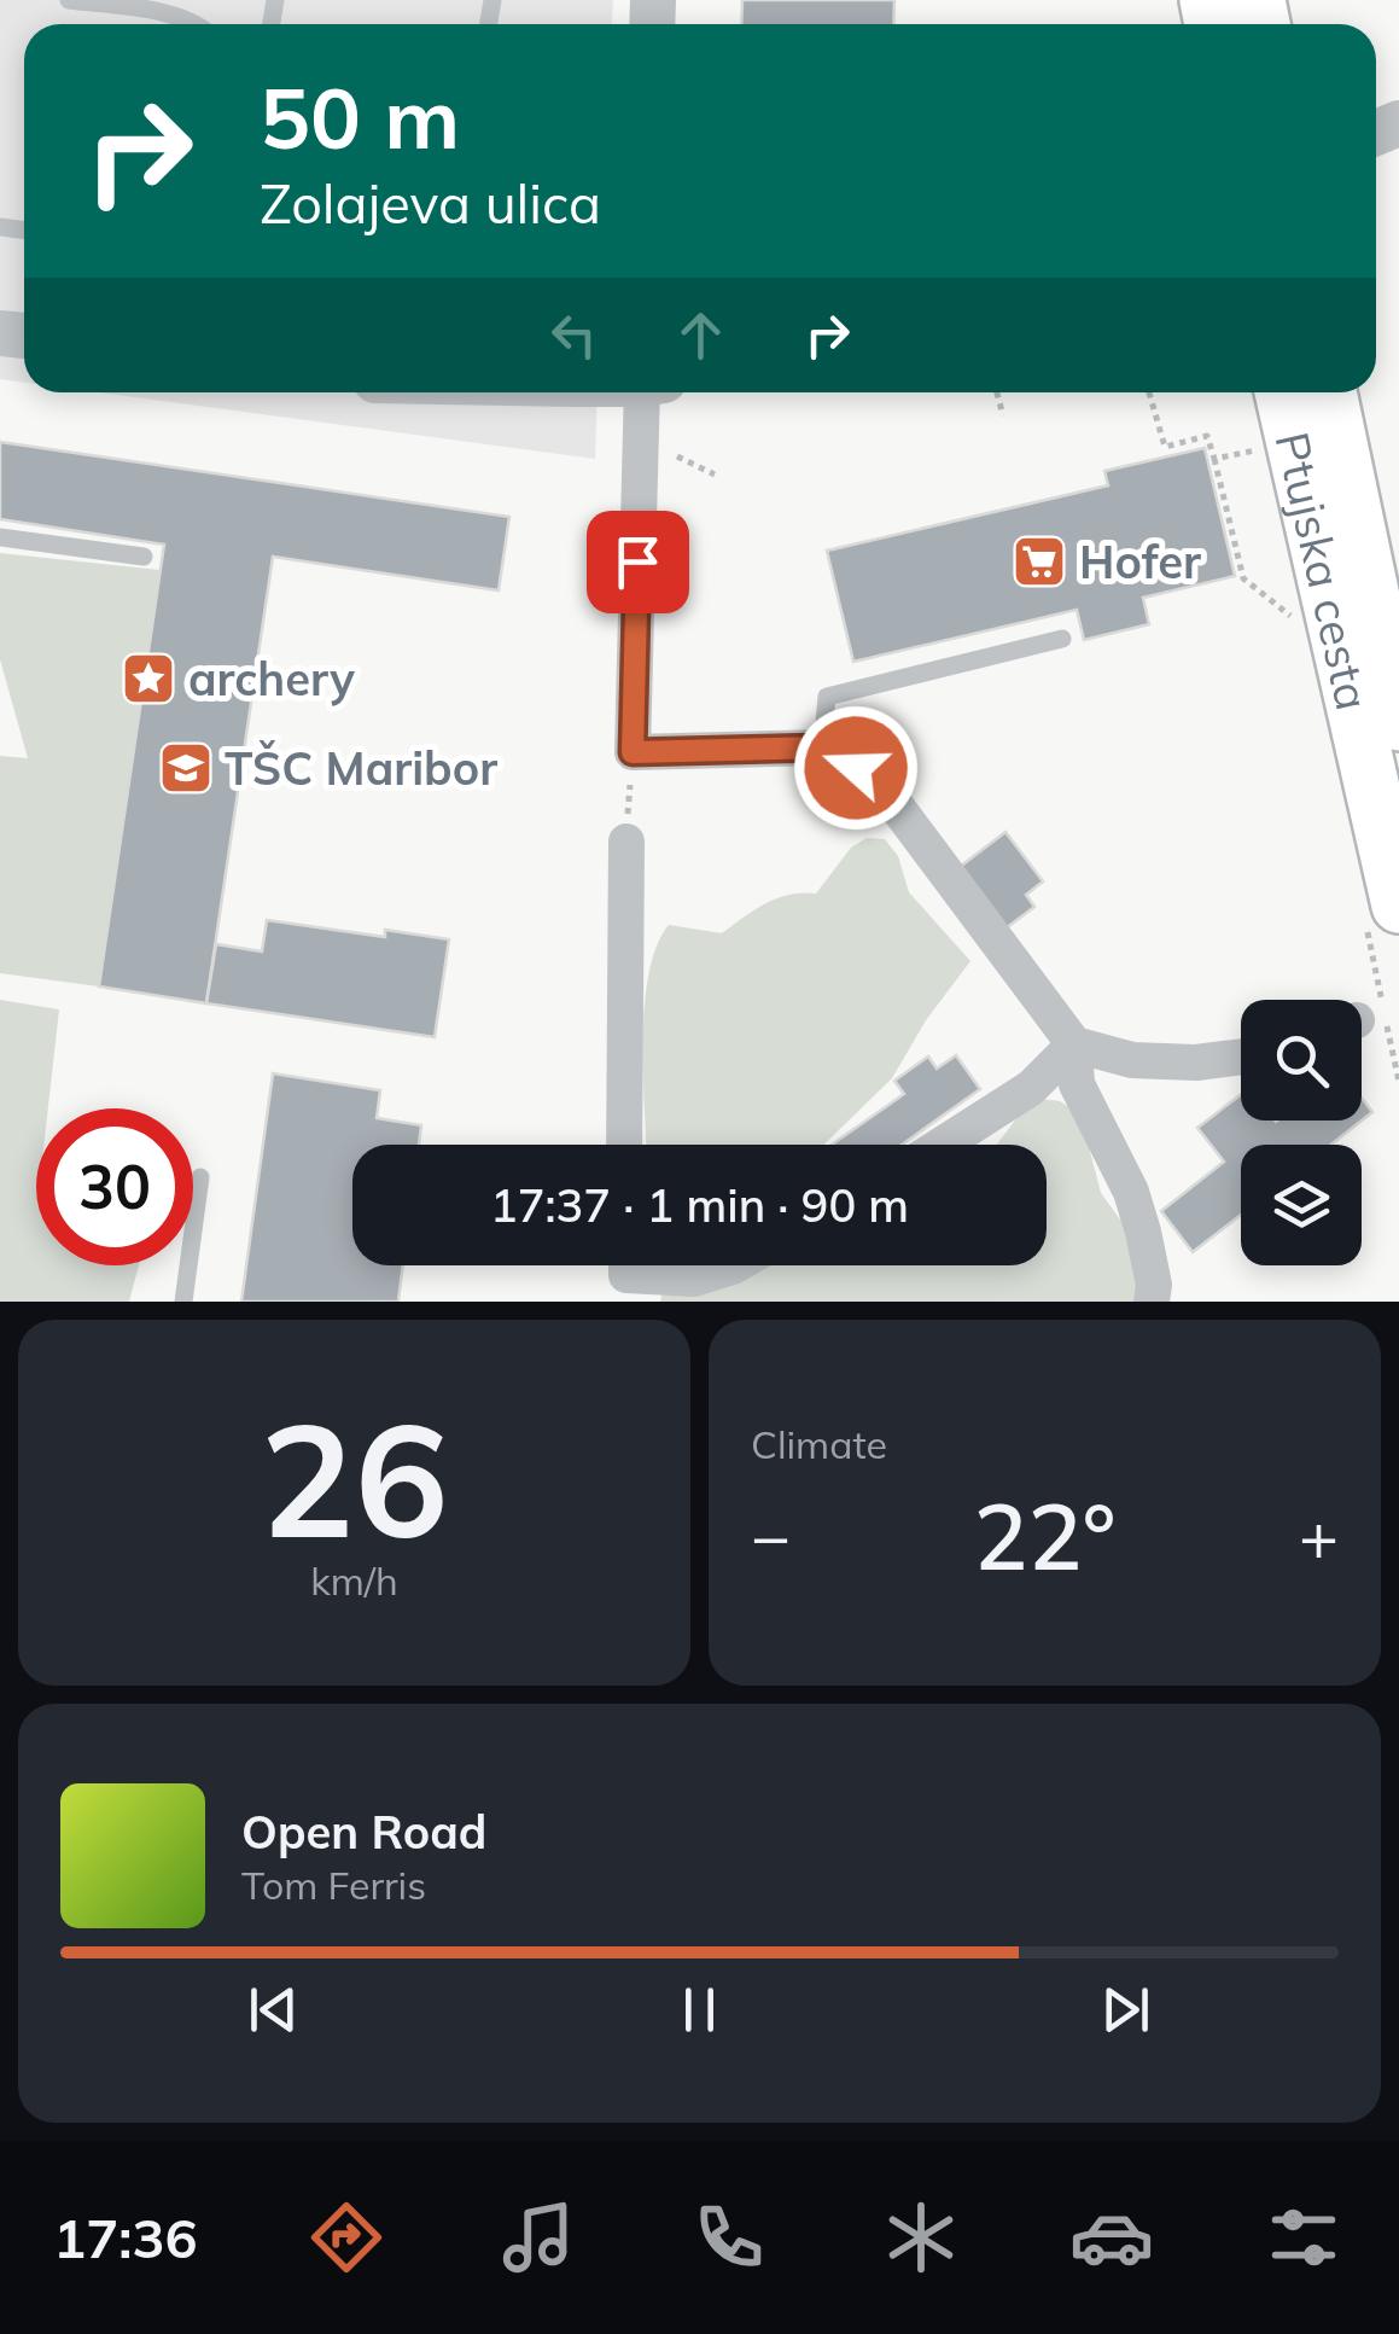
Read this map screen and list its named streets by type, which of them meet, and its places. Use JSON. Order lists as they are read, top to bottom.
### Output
{
  "streets": {
    "main road": ["Ptujska cesta"]
  },
  "places": {
    "supermarket": ["Hofer"],
    "place": ["archery"],
    "school or university": ["TŠC Maribor"]
  },
  "page": {
    "turn": ["50 m", "Zolajeva ulica"],
    "limit": "30",
    "trip": "17:37 · 1 min · 90 m",
    "tile": [
      ["26", "km/h"],
      "Climate"
    ],
    "heat": ["−", "22°", "+"],
    "song": ["Open Road", "Tom Ferris"],
    "tabs": "17:36"
  }
}
